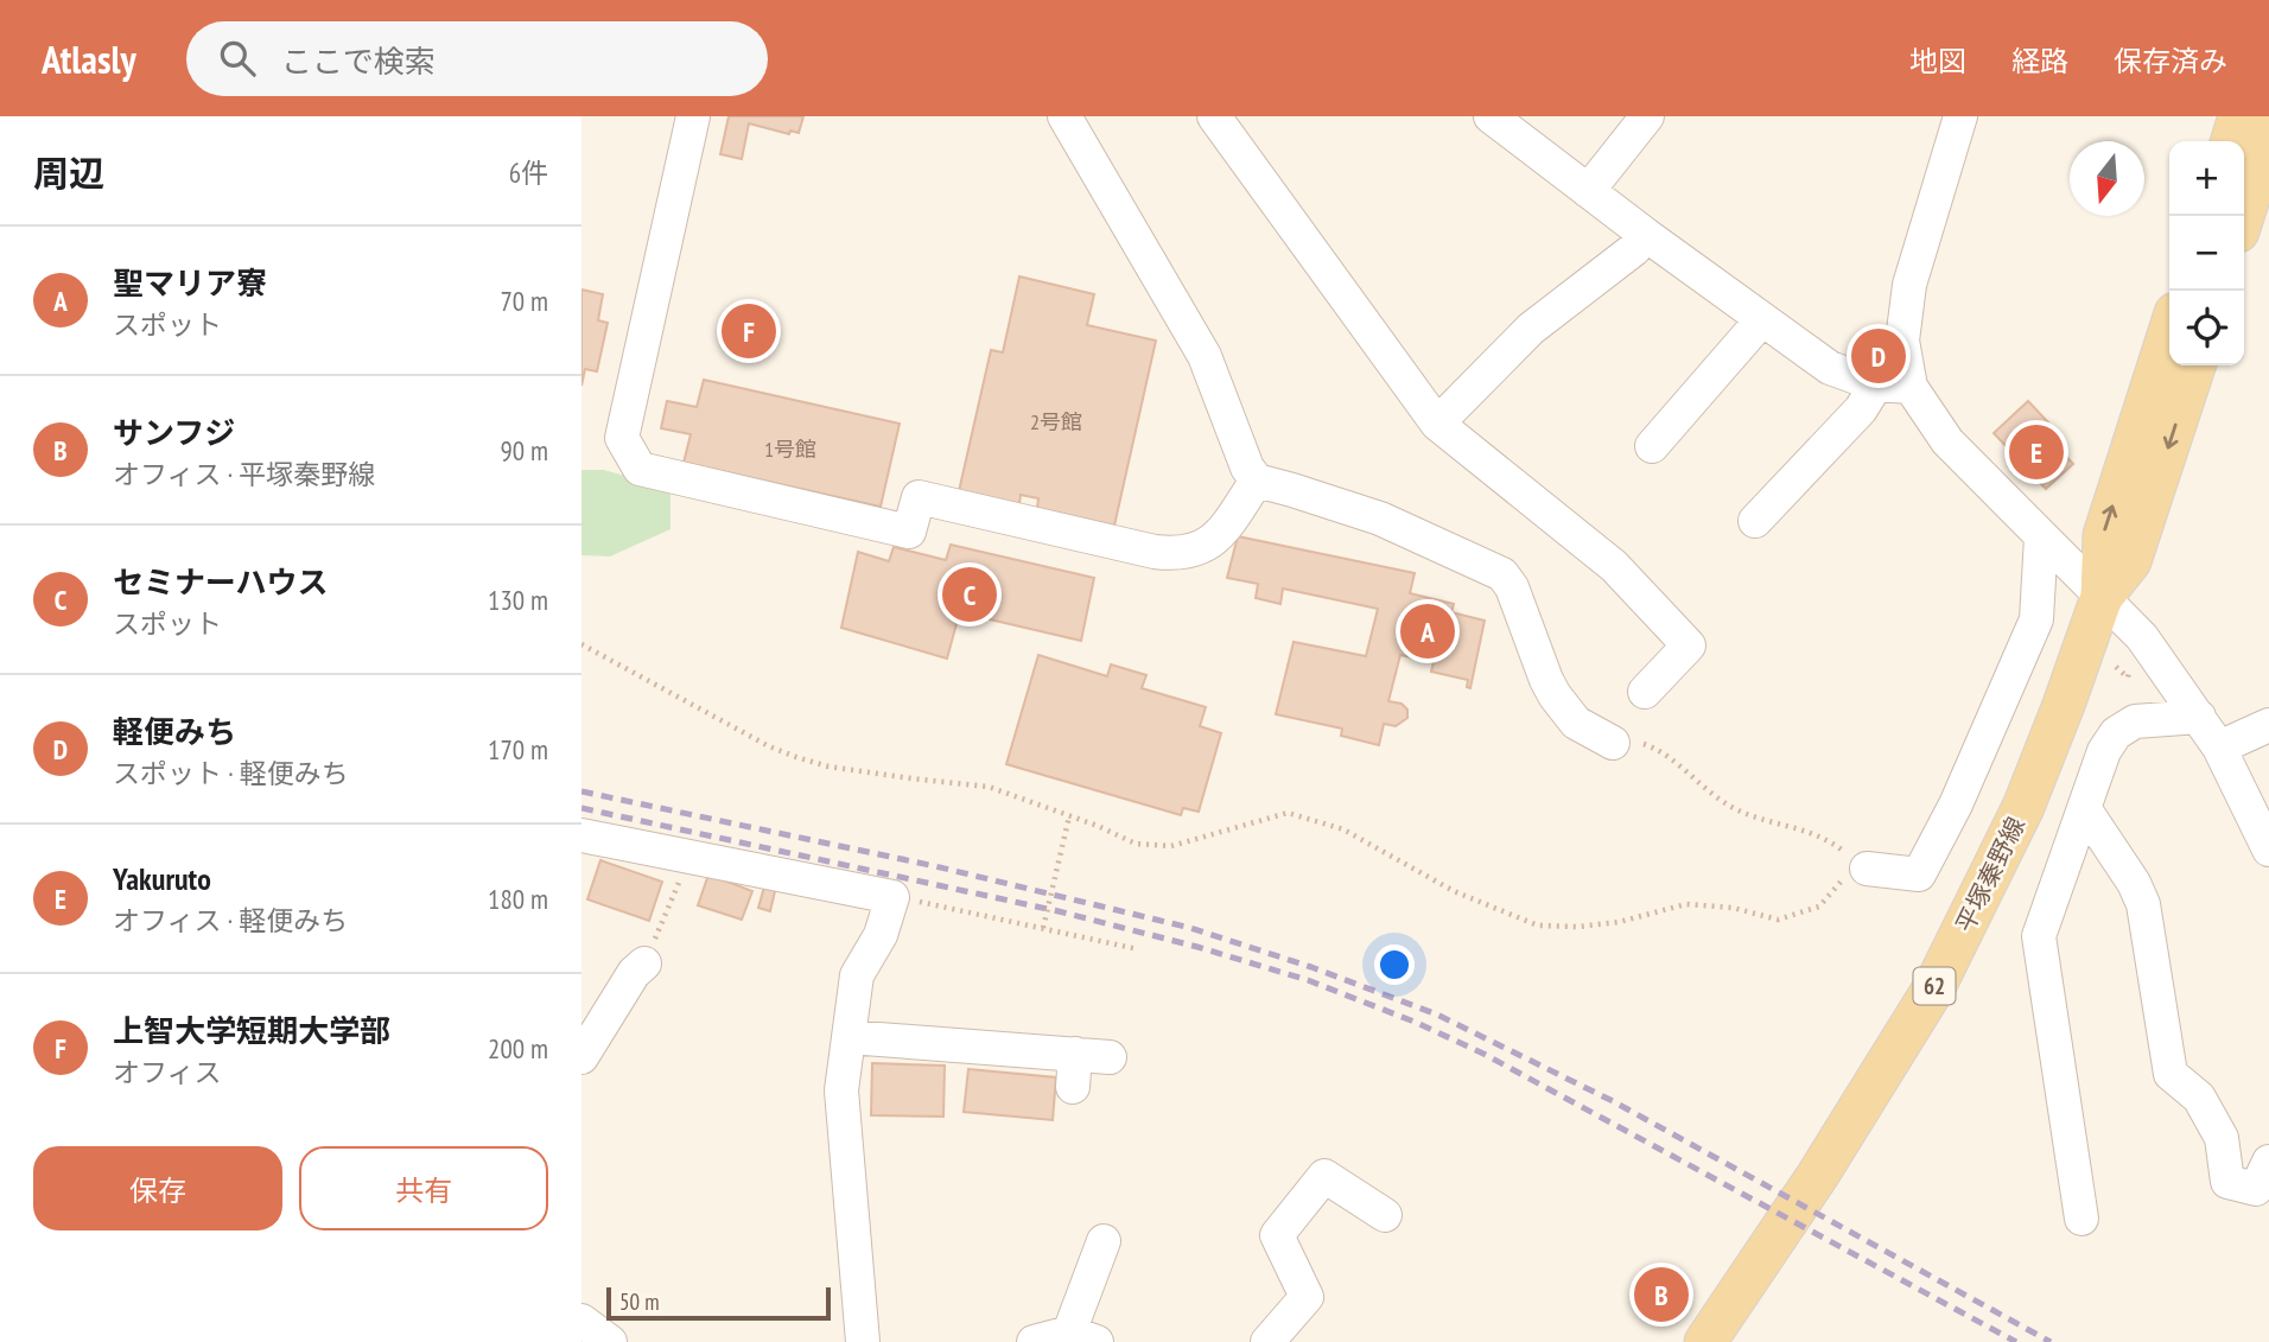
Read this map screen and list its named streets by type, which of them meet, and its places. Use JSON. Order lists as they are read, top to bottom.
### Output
{
  "streets": {
    "main road": ["平塚秦野線", "62"]
  },
  "house_numbers": ["2号館", "1号館"],
  "scale_bar": "50 m",
  "north": "bottom",
  "page": {
    "header": "Atlasly",
    "search": "ここで検索",
    "nav": ["地図", "経路", "保存済み"],
    "heading": ["周辺", "6件"],
    "map_buttons": ["+", "−"],
    "list": [
      {
        "mark": "A",
        "name": "聖マリア寮",
        "note": "スポット",
        "value": "70 m"
      },
      {
        "mark": "B",
        "name": "サンフジ",
        "note": "オフィス · 平塚秦野線",
        "value": "90 m"
      },
      {
        "mark": "C",
        "name": "セミナーハウス",
        "note": "スポット",
        "value": "130 m"
      },
      {
        "mark": "D",
        "name": "軽便みち",
        "note": "スポット · 軽便みち",
        "value": "170 m"
      },
      {
        "mark": "E",
        "name": "Yakuruto",
        "note": "オフィス · 軽便みち",
        "value": "180 m"
      },
      {
        "mark": "F",
        "name": "上智大学短期大学部",
        "note": "オフィス",
        "value": "200 m"
      }
    ],
    "pins": [
      "F",
      "D",
      "E",
      "C",
      "A",
      "B"
    ],
    "buttons": ["保存", "共有"],
    "scale": "50 m"
  }
}
